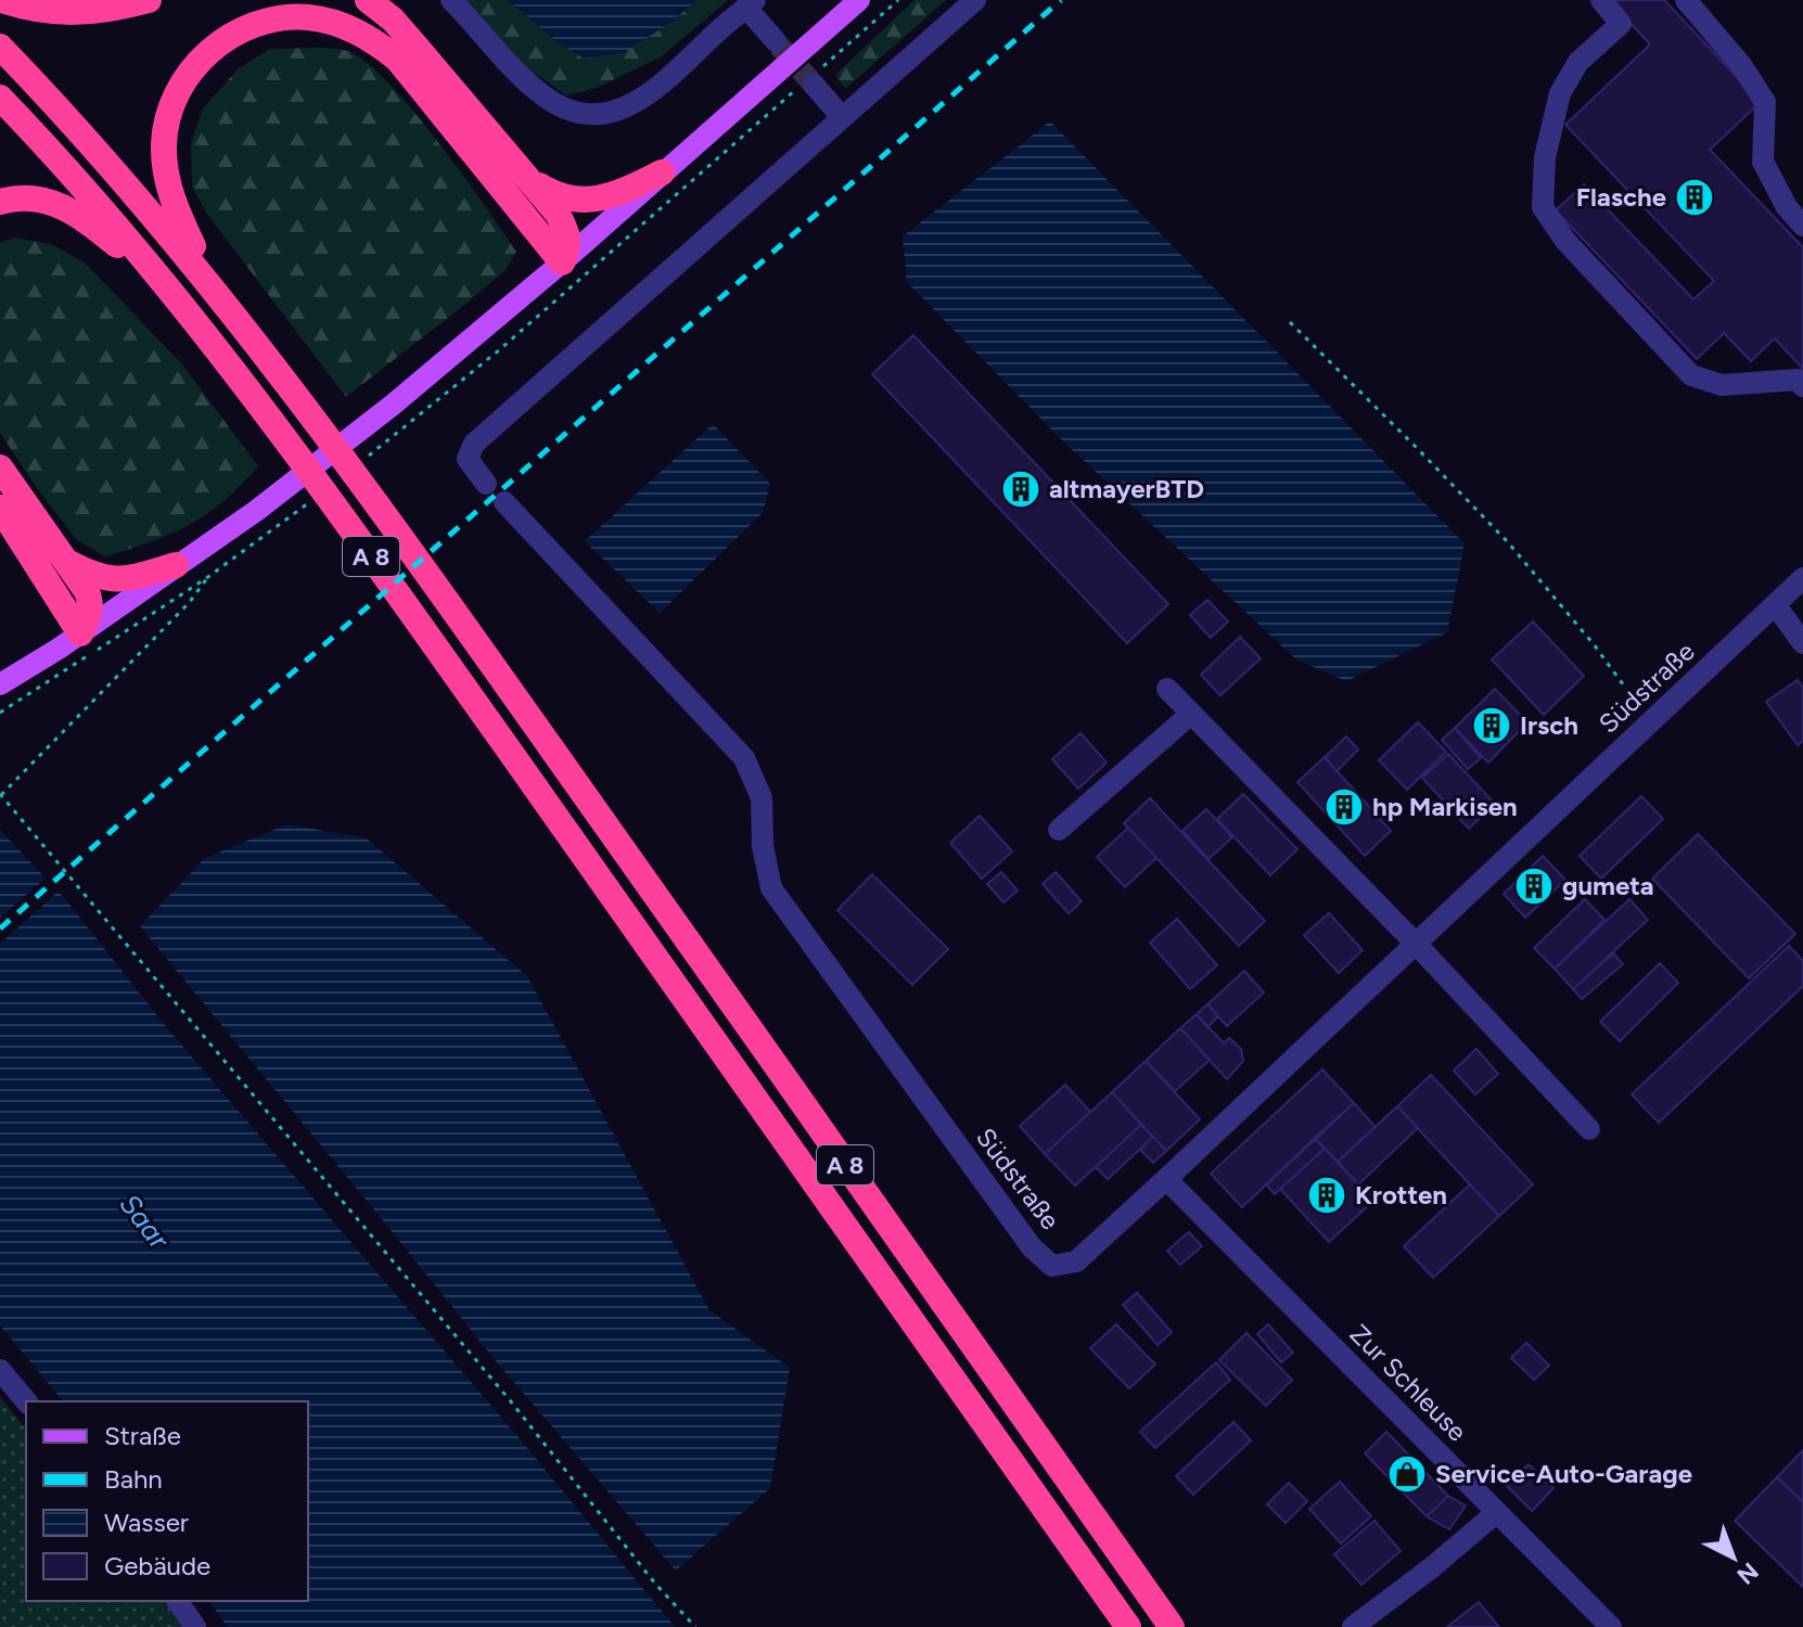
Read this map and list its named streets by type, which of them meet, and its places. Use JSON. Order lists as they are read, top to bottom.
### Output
{
  "streets": {
    "highway": ["A 8"],
    "street": ["Südstraße", "Zur Schleuse"]
  },
  "crossings": [
    ["Südstraße", "Zur Schleuse"]
  ],
  "water": ["Saar"],
  "places": {
    "building": [
      "Flasche",
      "altmayerBTD",
      "Irsch",
      "hp Markisen",
      "gumeta",
      "Krotten"
    ],
    "shop": ["Service-Auto-Garage"]
  },
  "legend": [
    "Straße",
    "Bahn",
    "Wasser",
    "Gebäude"
  ],
  "north": "bottom right"
}
